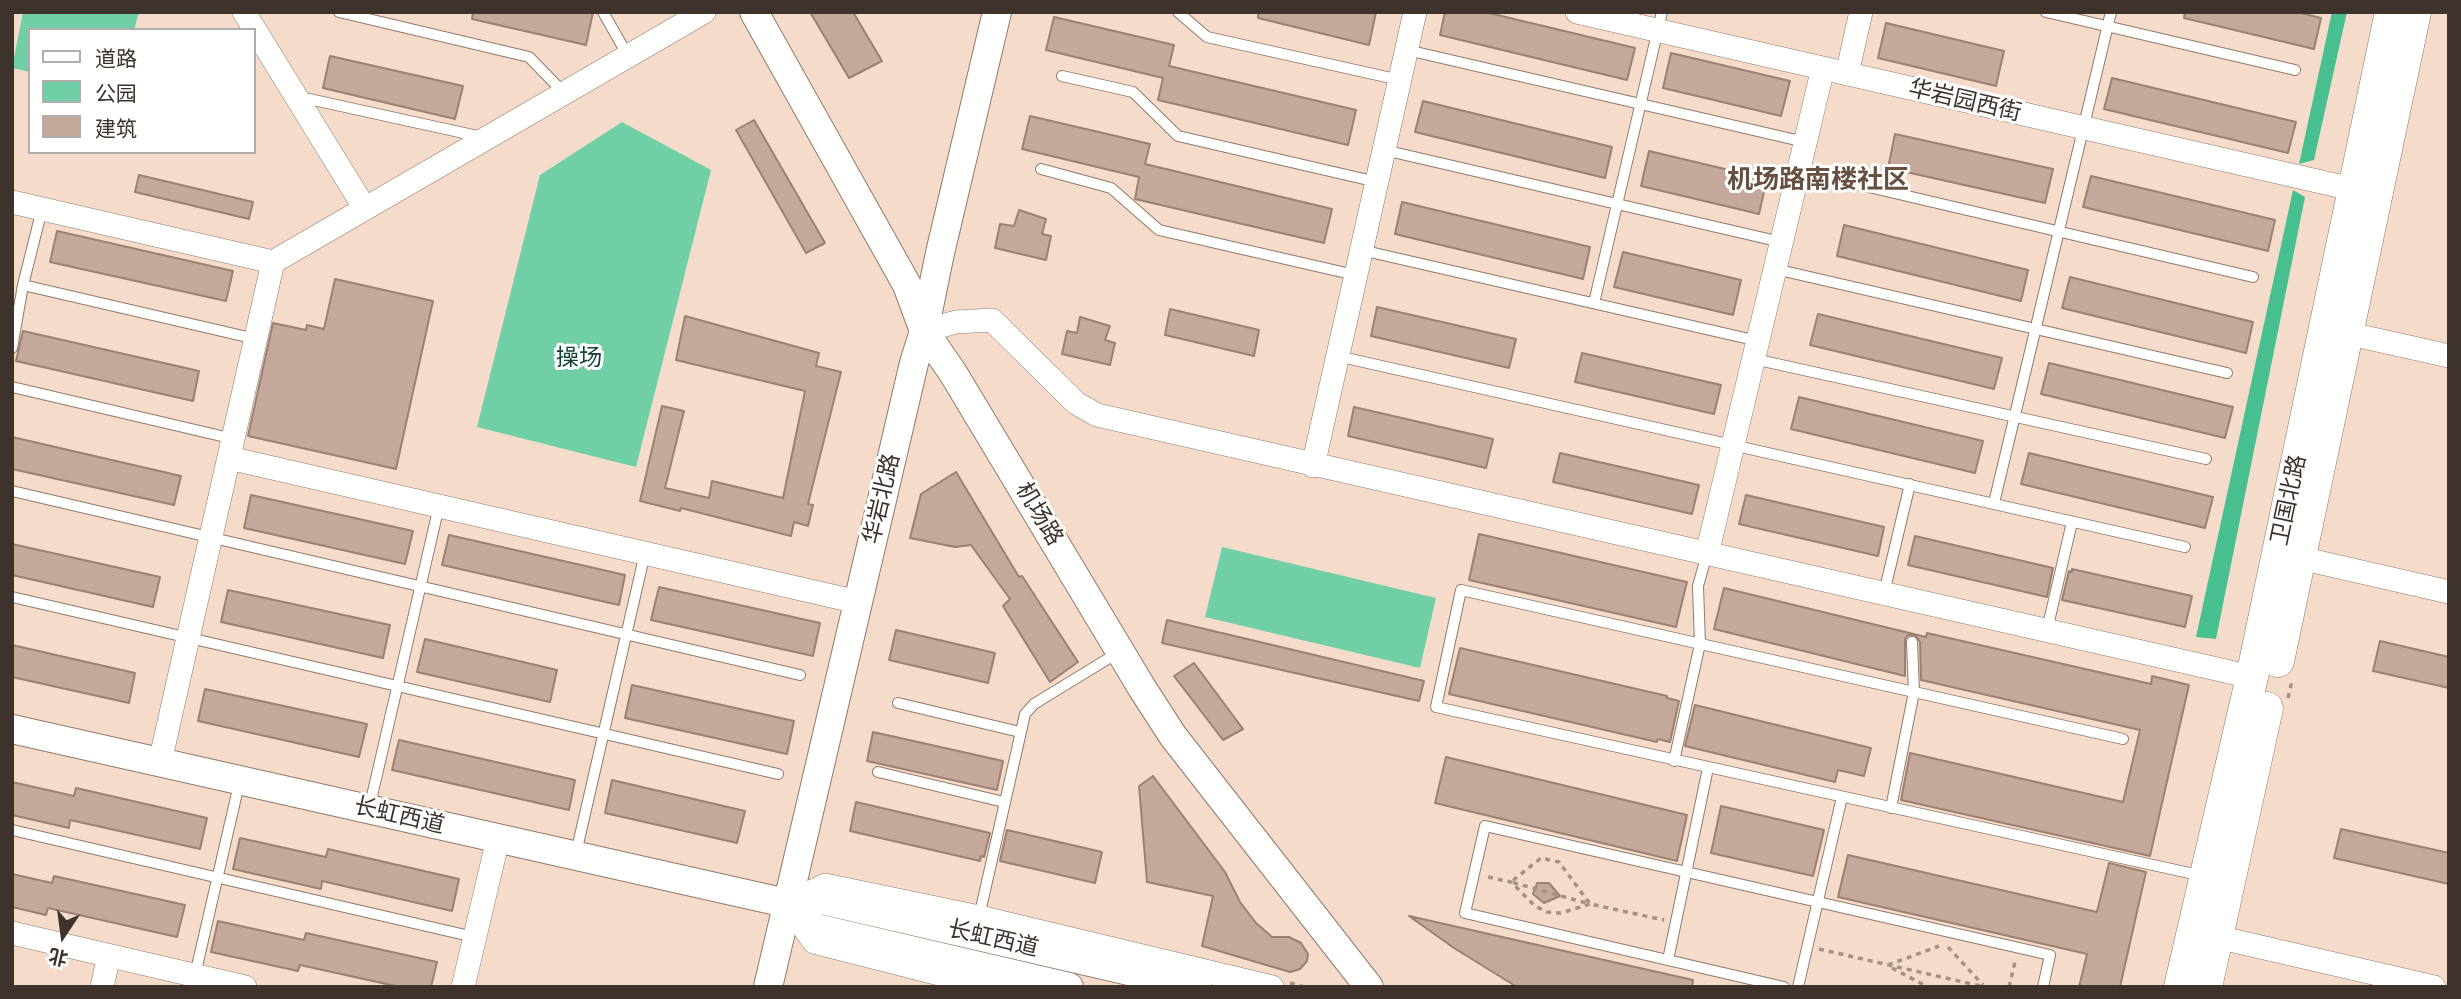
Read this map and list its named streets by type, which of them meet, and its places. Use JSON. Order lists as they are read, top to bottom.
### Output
{
  "streets": {
    "main road": ["卫国北路"],
    "street": [
      "华岩园西街",
      "华岩北路",
      "机场路",
      "长虹西道"
    ]
  },
  "crossings": [
    ["华岩园西街", "卫国北路"],
    ["华岩北路", "机场路"],
    ["华岩北路", "长虹西道"]
  ],
  "districts": ["机场路南楼社区"],
  "parks": ["操场"],
  "legend": ["道路", "公园", "建筑"],
  "north": "bottom"
}
